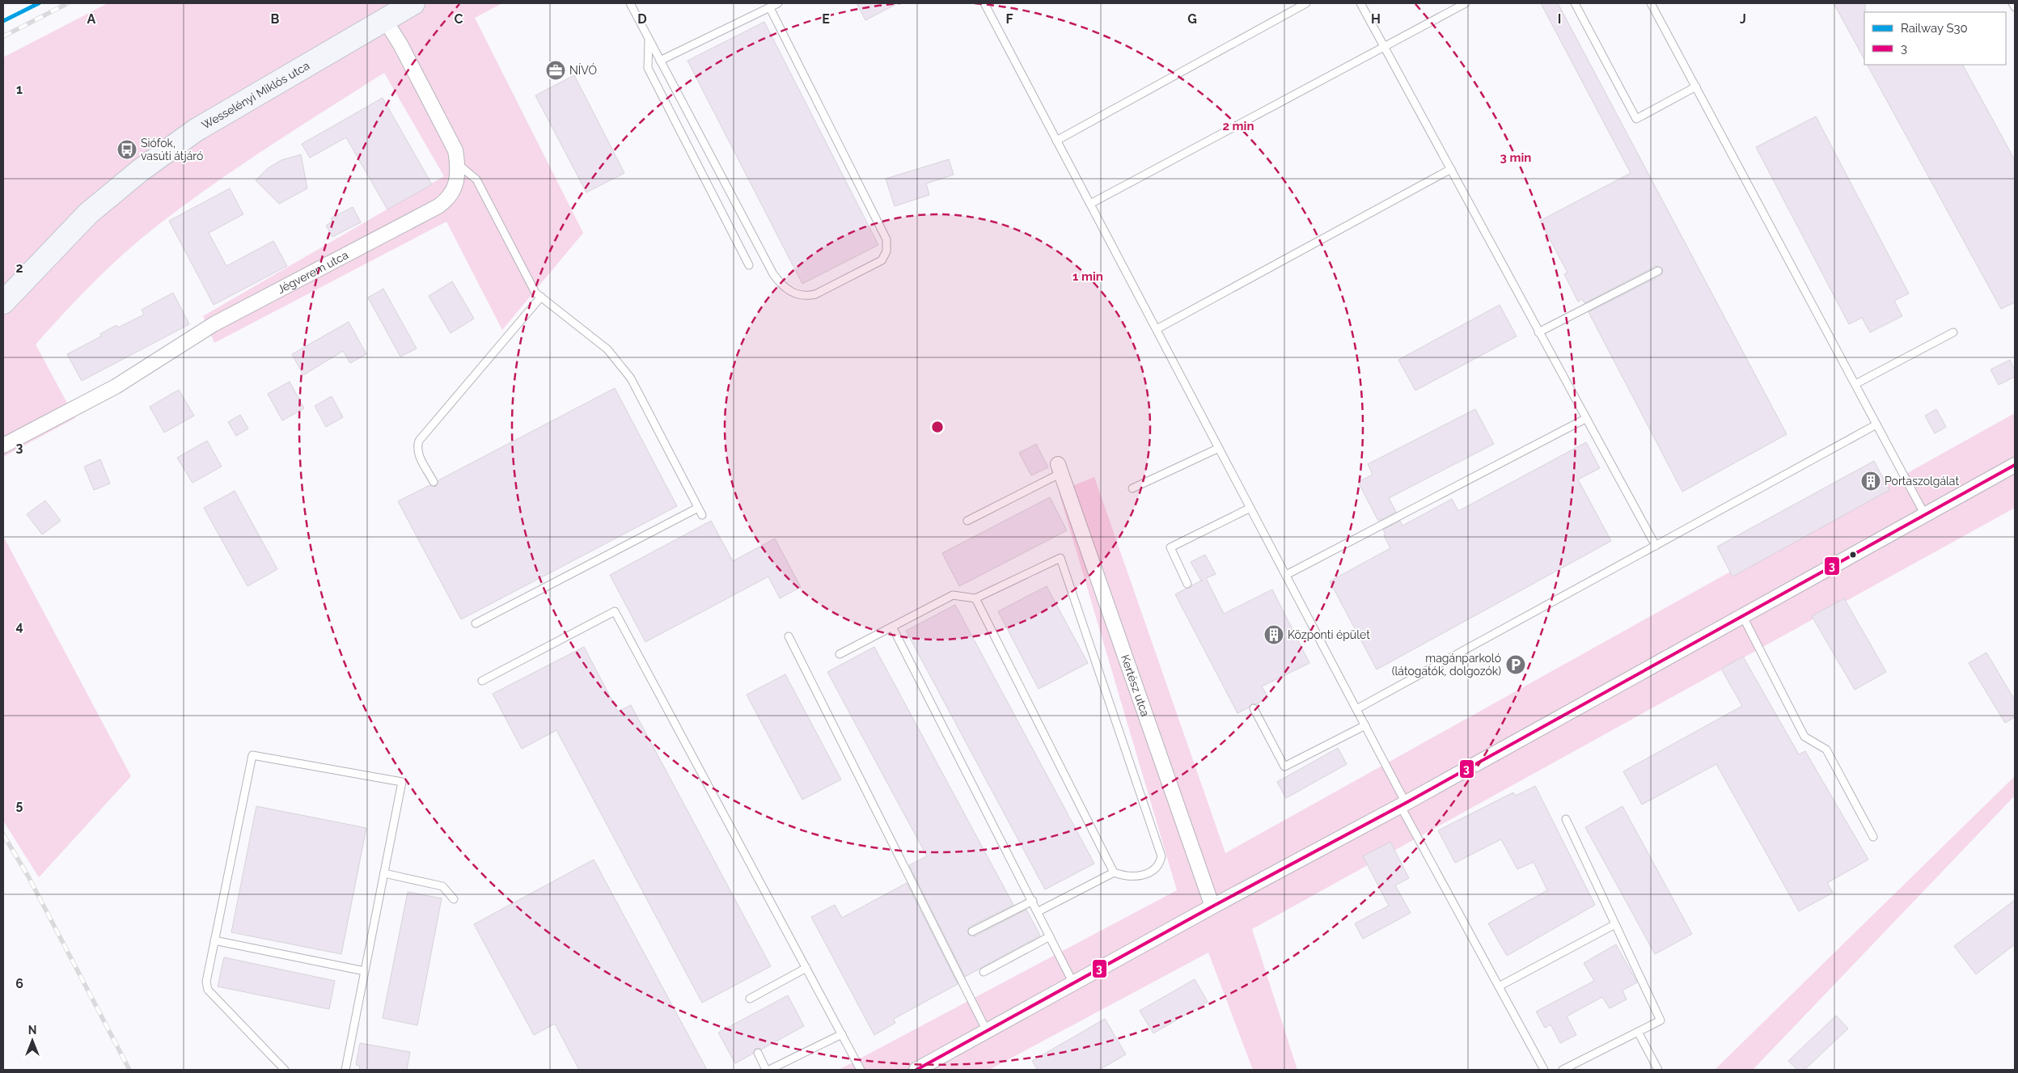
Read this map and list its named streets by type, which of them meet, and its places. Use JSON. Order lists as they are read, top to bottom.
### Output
{
  "streets": {
    "main road": ["Wesselényi Miklós utca"],
    "street": ["Jégverem utca", "Kertész utca"]
  },
  "crossings": [
    ["Wesselényi Miklós utca", "Jégverem utca"]
  ],
  "places": {
    "office": ["NÍVÓ"],
    "bus stop": ["Siófok, vasúti átjáró"],
    "building": ["Portaszolgálat", "Központi épület"],
    "parking": ["magánparkoló (látogatók, dolgozók)"]
  },
  "lines": ["rail line S30", "transit line 3"],
  "legend": ["Railway S30", "3"],
  "north": "top",
  "grid": {
    "columns": [
      "A",
      "B",
      "C",
      "D",
      "E",
      "F",
      "G",
      "H",
      "I",
      "J"
    ],
    "rows": [
      "1",
      "2",
      "3",
      "4",
      "5",
      "6"
    ]
  },
  "rings": ["2 min", "3 min", "1 min"]
}
